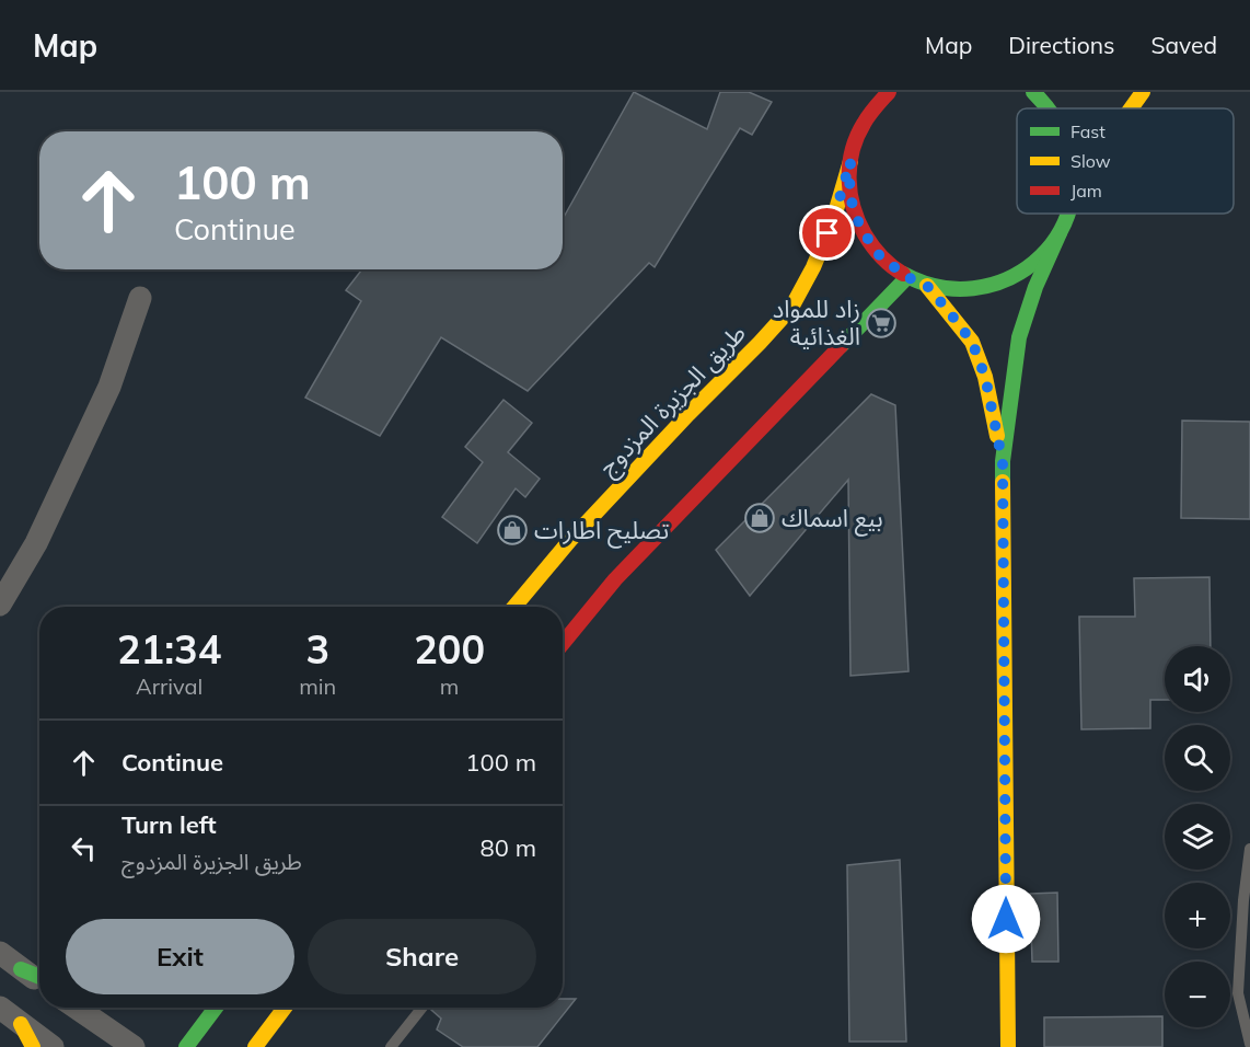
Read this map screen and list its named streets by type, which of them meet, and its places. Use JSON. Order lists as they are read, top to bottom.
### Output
{
  "streets": {
    "main road": ["طريق الجزيرة المزدوج"]
  },
  "places": {
    "supermarket": ["زاد للمواد الغذائية"],
    "shop": ["بيع اسماك", "تصليح اطارات"]
  },
  "legend": ["Fast", "Slow", "Jam"],
  "page": {
    "header": "Map",
    "nav": ["Map", "Directions", "Saved"],
    "turn": ["100 m", "Continue"],
    "eta": [
      "21:34",
      "Arrival",
      "3",
      "min",
      "200",
      "m"
    ],
    "map_buttons": ["+", "−"],
    "list": [
      {
        "name": "Continue",
        "value": "100 m"
      },
      {
        "name": "Turn left",
        "note": "طريق الجزيرة المزدوج",
        "value": "80 m"
      }
    ],
    "buttons": ["Exit", "Share"]
  }
}
